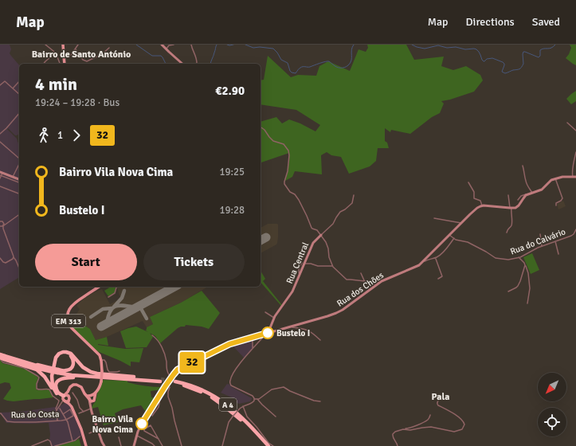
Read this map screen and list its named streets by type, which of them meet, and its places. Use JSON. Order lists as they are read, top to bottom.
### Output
{
  "streets": {
    "highway": ["A 4"],
    "main road": ["Rua Central", "Rua dos Chões", "EM 313"],
    "street": ["Rua do Calvário", "Rua do Costa"]
  },
  "crossings": [
    ["Rua do Calvário", "Rua dos Chões"],
    ["Rua Central", "Rua dos Chões"]
  ],
  "districts": ["Bairro de Santo António", "Pala"],
  "places": ["Bustelo I", "Bairro Vila Nova Cima"],
  "lines": ["bus line 32"],
  "north": "bottom left",
  "page": {
    "header": "Map",
    "nav": ["Map", "Directions", "Saved"],
    "on_map": "32",
    "heading": ["4 min", "19:24 – 19:28 · Bus", "€2.90"],
    "legs": ["1", "32"],
    "list": [
      {
        "name": "Bairro Vila Nova Cima",
        "value": "19:25"
      },
      {
        "name": "Bustelo I",
        "value": "19:28"
      }
    ],
    "buttons": ["Start", "Tickets"]
  }
}
